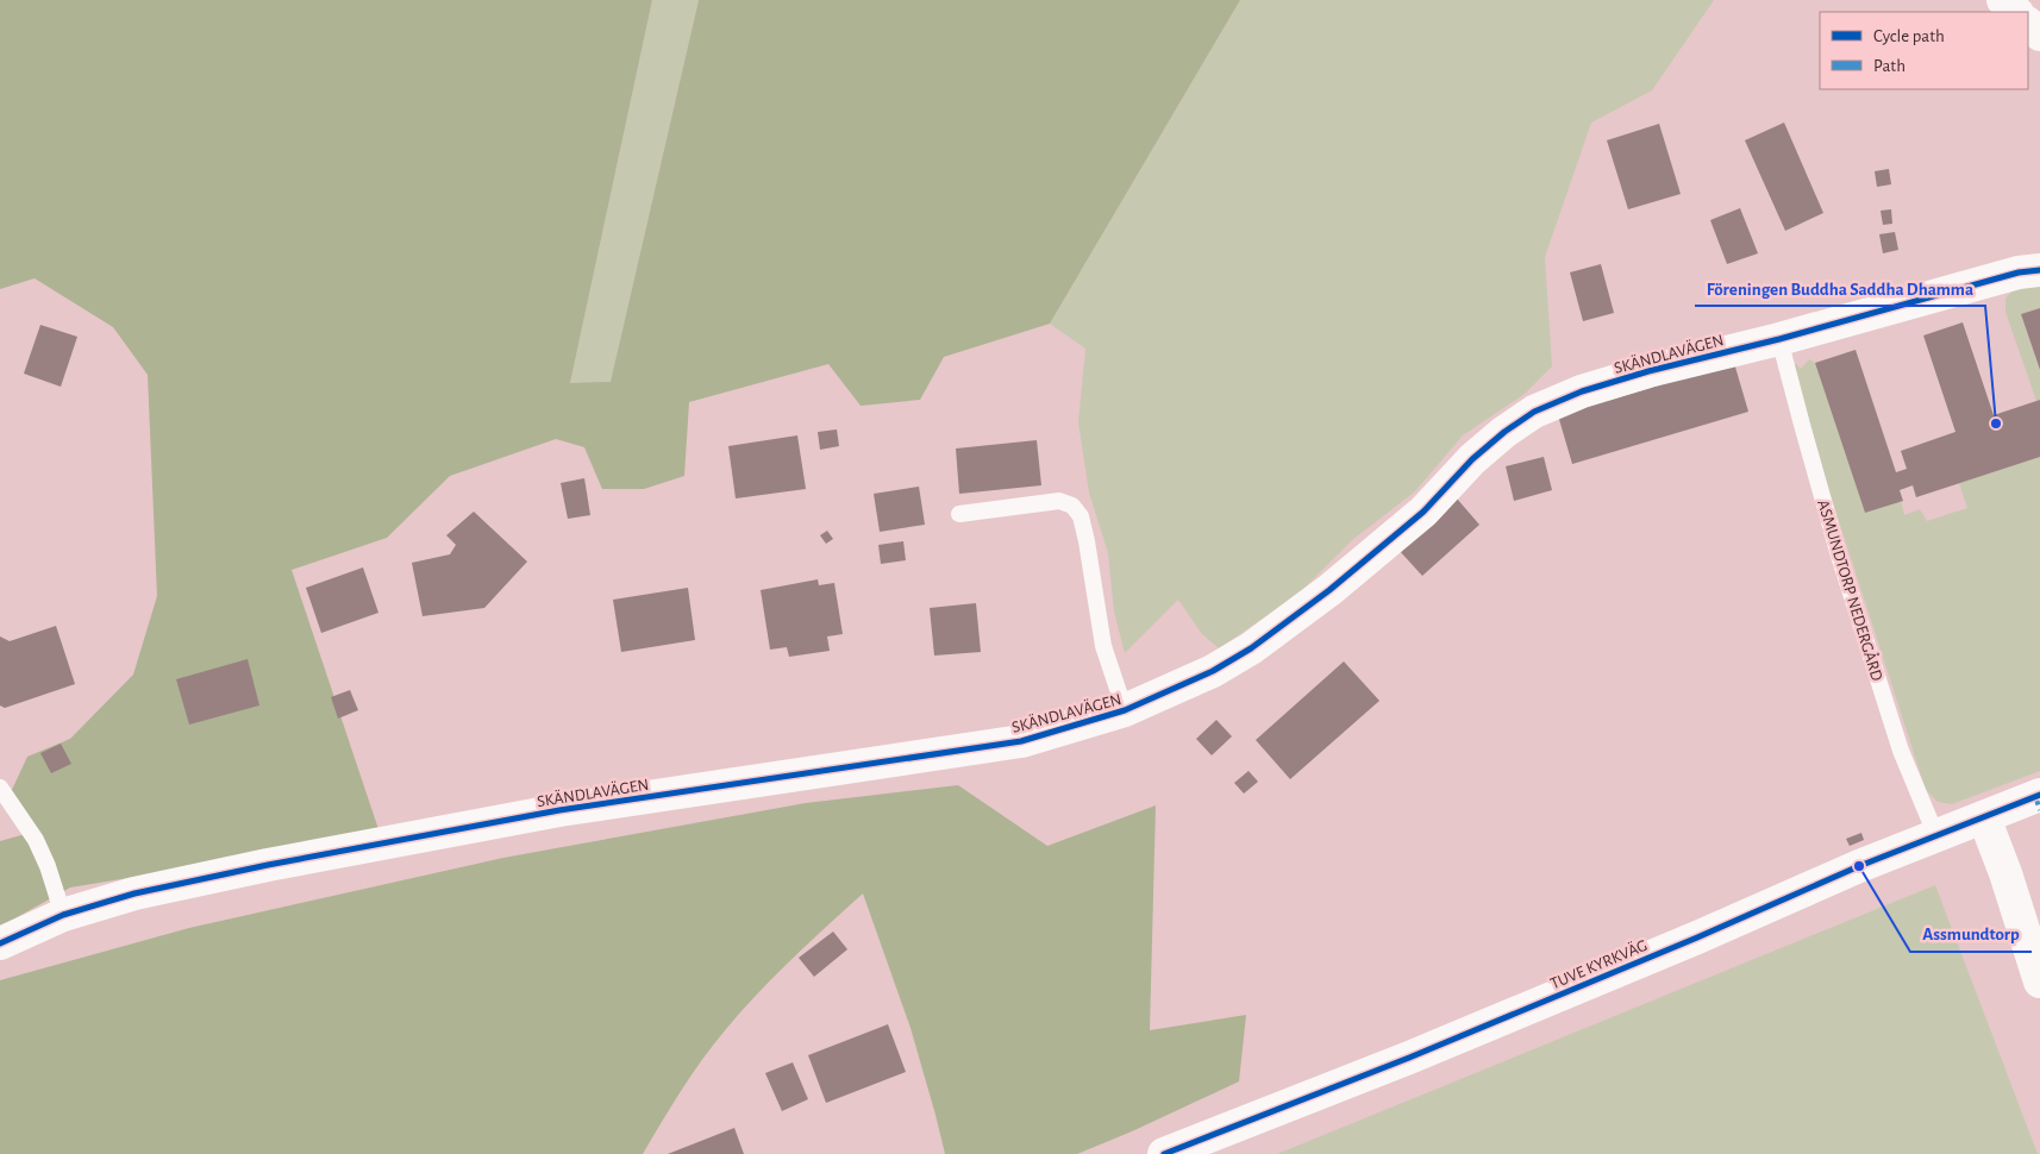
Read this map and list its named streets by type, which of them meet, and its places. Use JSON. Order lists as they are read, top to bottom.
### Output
{
  "streets": {
    "street": ["SKÄNDLAVÄGEN", "TUVE KYRKVÄG"],
    "lane": ["ASMUNDTORP NEDERGÅRD"]
  },
  "crossings": [
    ["SKÄNDLAVÄGEN", "ASMUNDTORP NEDERGÅRD"],
    ["ASMUNDTORP NEDERGÅRD", "TUVE KYRKVÄG"]
  ],
  "places": ["Föreningen Buddha Saddha Dhamma", "Assmundtorp"],
  "legend": ["Cycle path", "Path"]
}
